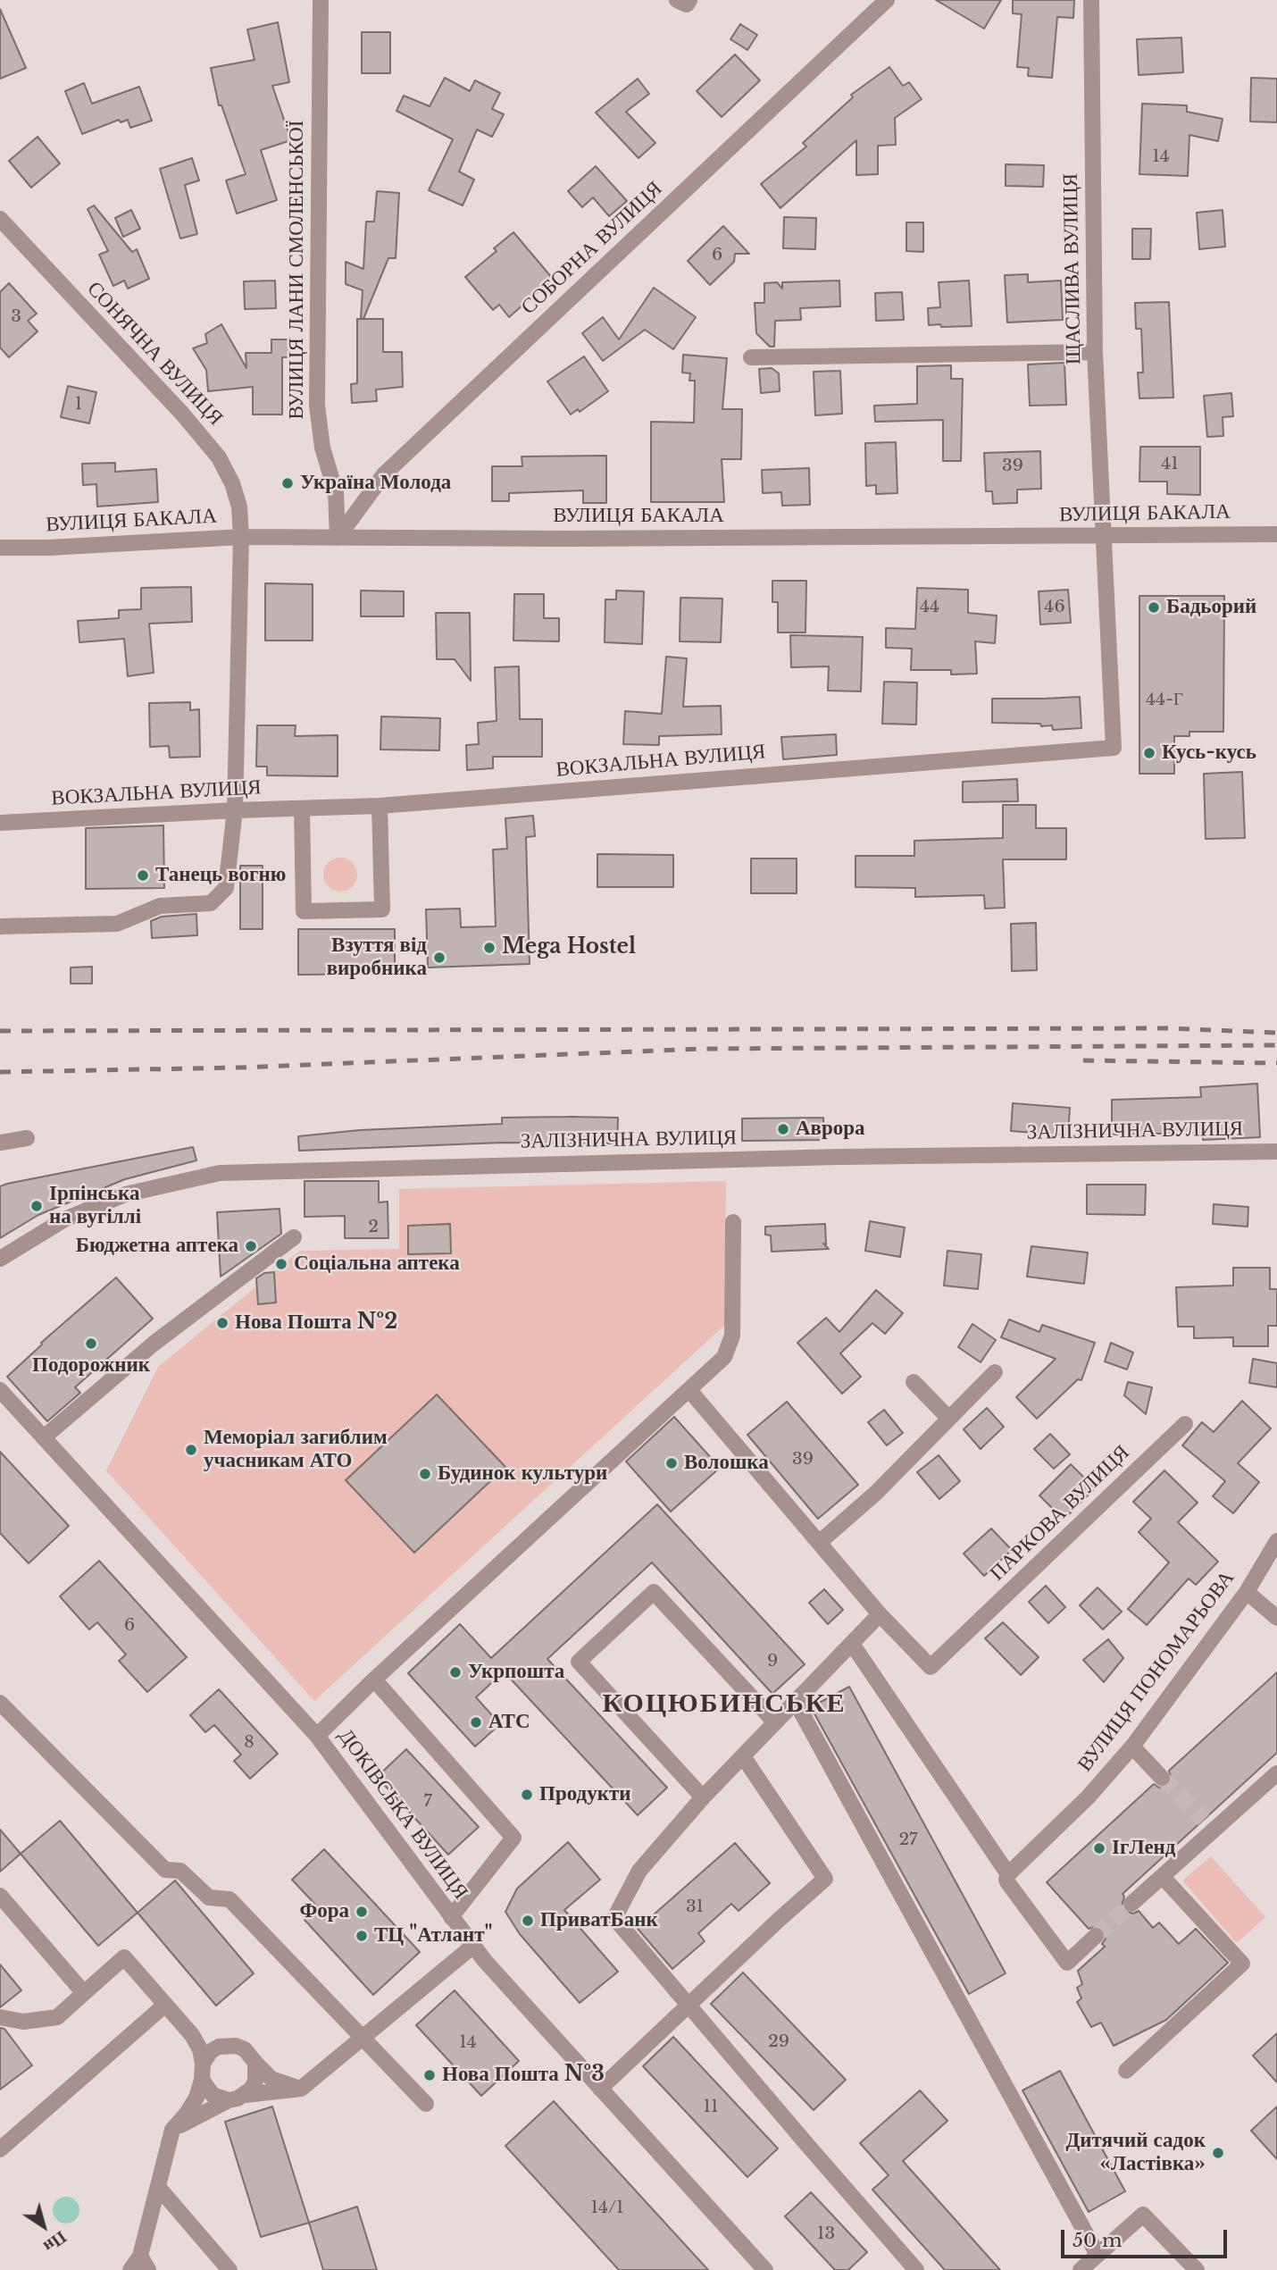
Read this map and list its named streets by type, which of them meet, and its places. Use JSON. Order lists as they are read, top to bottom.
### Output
{
  "streets": {
    "street": [
      "СОБОРНА ВУЛИЦЯ",
      "ЩАСЛИВА ВУЛИЦЯ",
      "ВУЛИЦЯ ЛАНИ СМОЛЕНСЬКОЇ",
      "СОНЯЧНА ВУЛИЦЯ",
      "ВУЛИЦЯ БАКАЛА",
      "ВОКЗАЛЬНА ВУЛИЦЯ",
      "ЗАЛІЗНИЧНА ВУЛИЦЯ",
      "ПАРКОВА ВУЛИЦЯ",
      "ВУЛИЦЯ ПОНОМАРЬОВА",
      "ДОКІВСЬКА ВУЛИЦЯ"
    ]
  },
  "crossings": [
    ["СОБОРНА ВУЛИЦЯ", "ВУЛИЦЯ ЛАНИ СМОЛЕНСЬКОЇ"],
    ["СОБОРНА ВУЛИЦЯ", "ВУЛИЦЯ БАКАЛА"],
    ["ЩАСЛИВА ВУЛИЦЯ", "ВУЛИЦЯ БАКАЛА"],
    ["ЩАСЛИВА ВУЛИЦЯ", "ВОКЗАЛЬНА ВУЛИЦЯ"],
    ["ВУЛИЦЯ ЛАНИ СМОЛЕНСЬКОЇ", "ВУЛИЦЯ БАКАЛА"],
    ["СОНЯЧНА ВУЛИЦЯ", "ВУЛИЦЯ БАКАЛА"],
    ["СОНЯЧНА ВУЛИЦЯ", "ВОКЗАЛЬНА ВУЛИЦЯ"],
    ["ВУЛИЦЯ БАКАЛА", "ВОКЗАЛЬНА ВУЛИЦЯ"]
  ],
  "districts": ["КОЦЮБИНСЬКЕ"],
  "places": [
    "Україна Молода",
    "Бадьорий",
    "Кусь-кусь",
    "Танець вогню",
    "Mega Hostel",
    "Взуття від виробника",
    "Аврора",
    "Ірпінська на вугіллі",
    "Бюджетна аптека",
    "Соціальна аптека",
    "Нова Пошта №2",
    "Подорожник",
    "Меморіал загиблим учасникам АТО",
    "Волошка",
    "Будинок культури",
    "Укрпошта",
    "АТС",
    "Продукти",
    "ІгЛенд",
    "Фора",
    "ПриватБанк",
    "ТЦ \"Атлант\"",
    "Нова Пошта №3",
    "Дитячий садок «Ластівка»"
  ],
  "house_numbers": [
    "14",
    "6",
    "3",
    "1",
    "41",
    "39",
    "44",
    "46",
    "44-Г",
    "2",
    "39",
    "6",
    "9",
    "8",
    "7",
    "27",
    "31",
    "29",
    "14",
    "11",
    "14/1",
    "13"
  ],
  "scale_bar": "50 m",
  "north": "bottom right"
}
